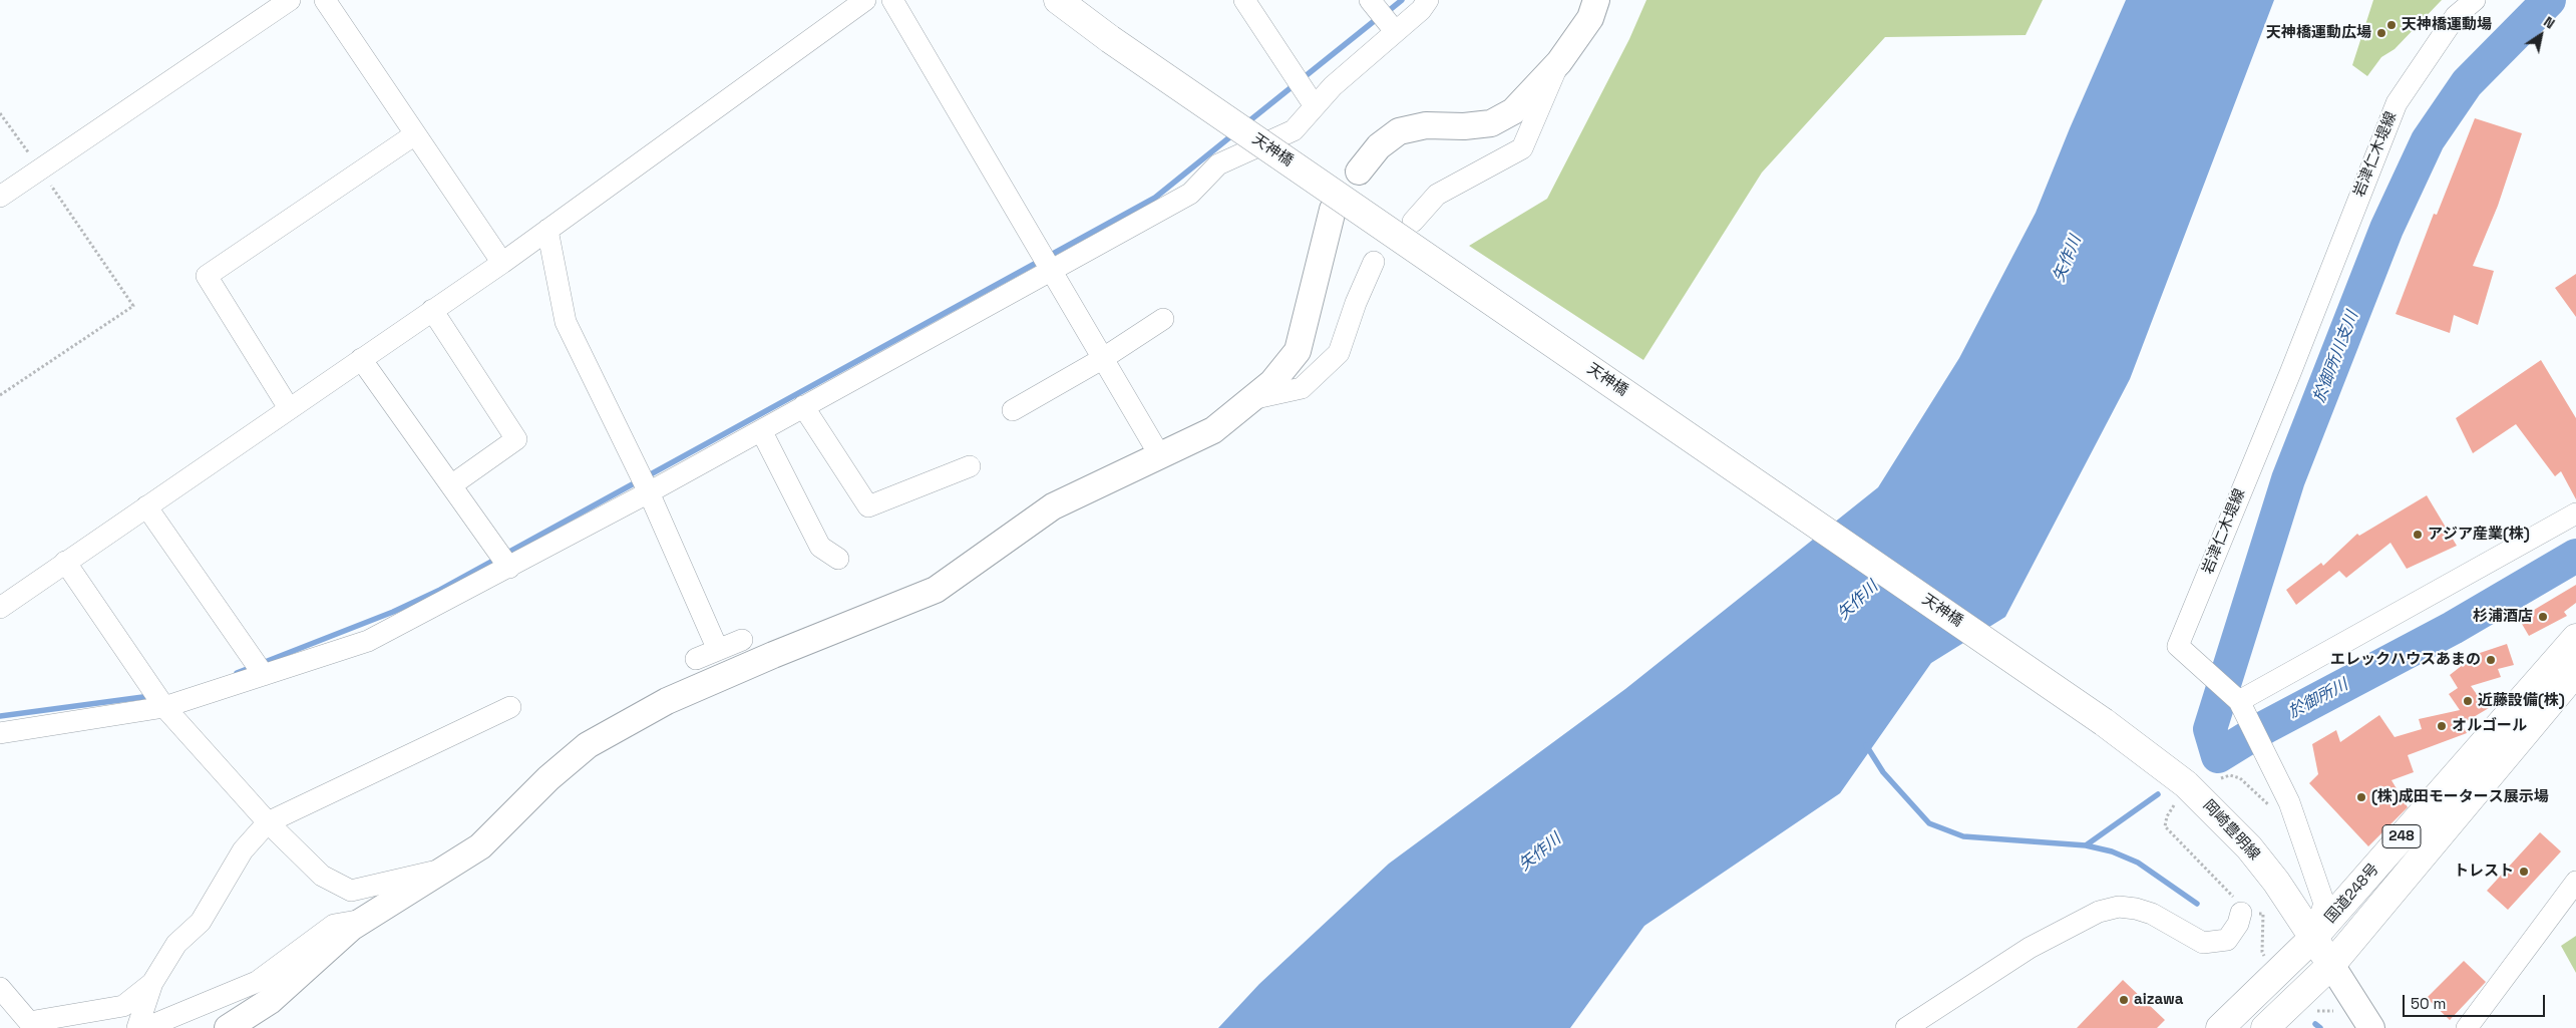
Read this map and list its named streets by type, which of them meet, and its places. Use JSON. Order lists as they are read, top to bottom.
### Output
{
  "streets": {
    "main road": [
      "天神橋",
      "岡崎豊明線",
      "248",
      "国道248号"
    ],
    "street": ["岩津仁木堤線"]
  },
  "crossings": [
    ["天神橋", "岡崎豊明線"],
    ["岡崎豊明線", "国道248号"]
  ],
  "water": ["矢作川", "於御所川支川", "於御所川"],
  "places": [
    "天神橋運動場",
    "天神橋運動広場",
    "アジア産業(株)",
    "杉浦酒店",
    "エレックハウスあまの",
    "近藤設備(株)",
    "オルゴール",
    "(株)成田モータース展示場",
    "トレスト",
    "aizawa"
  ],
  "scale_bar": "50 m",
  "north": "top right"
}
